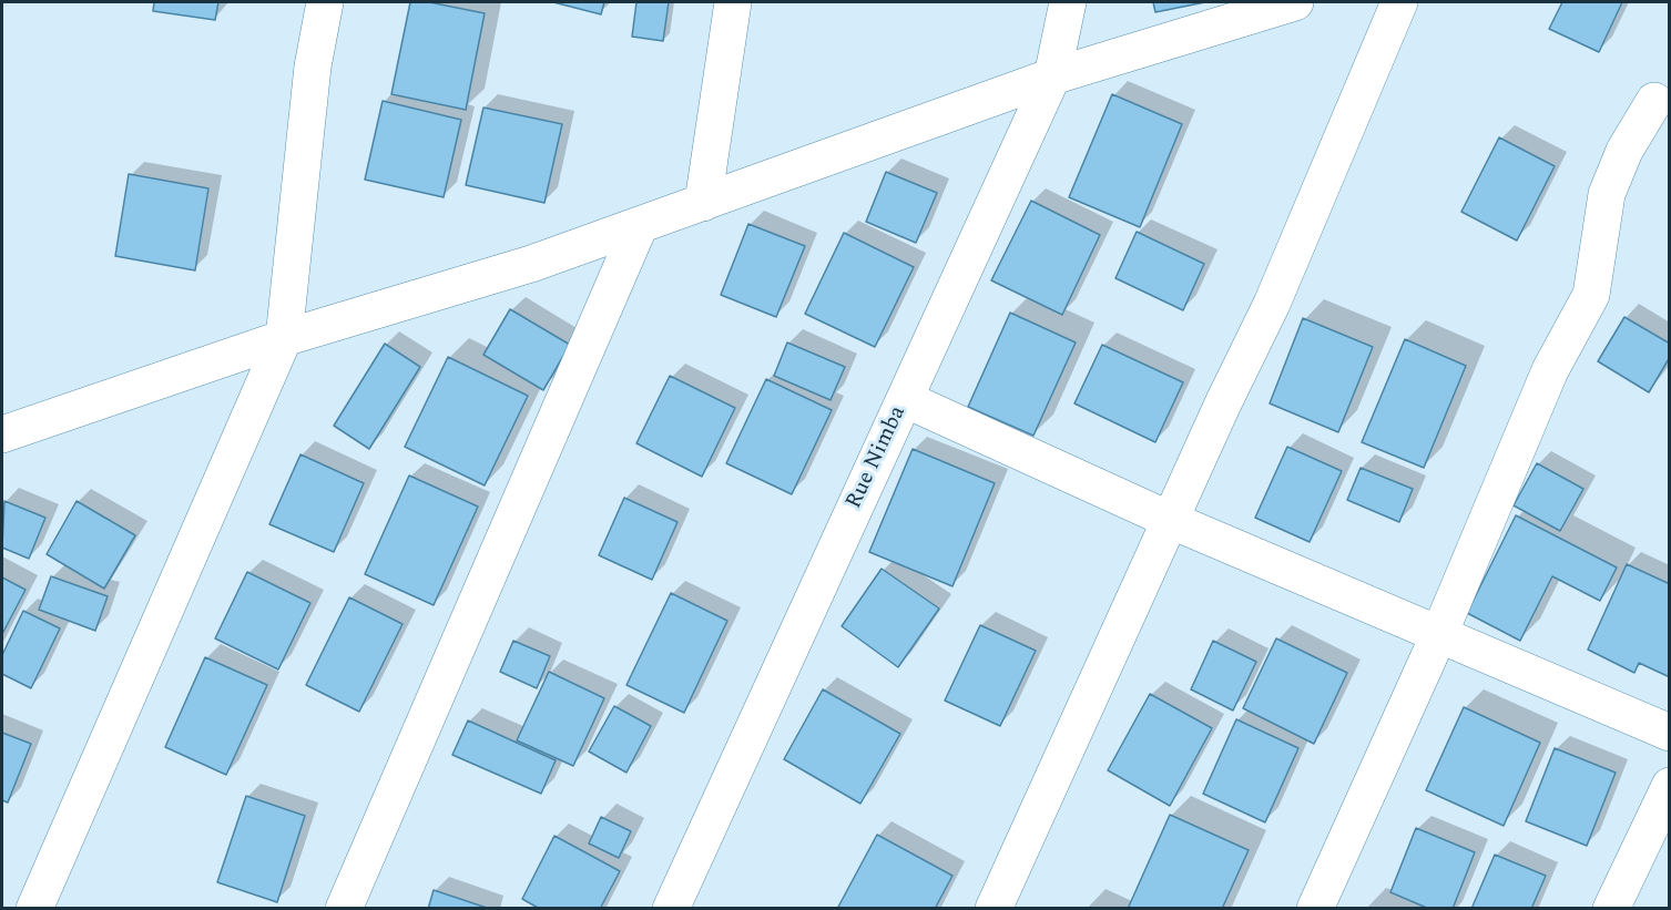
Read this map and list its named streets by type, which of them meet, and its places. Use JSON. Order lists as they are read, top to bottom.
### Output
{
  "streets": {
    "street": ["Rue Nimba"]
  }
}
